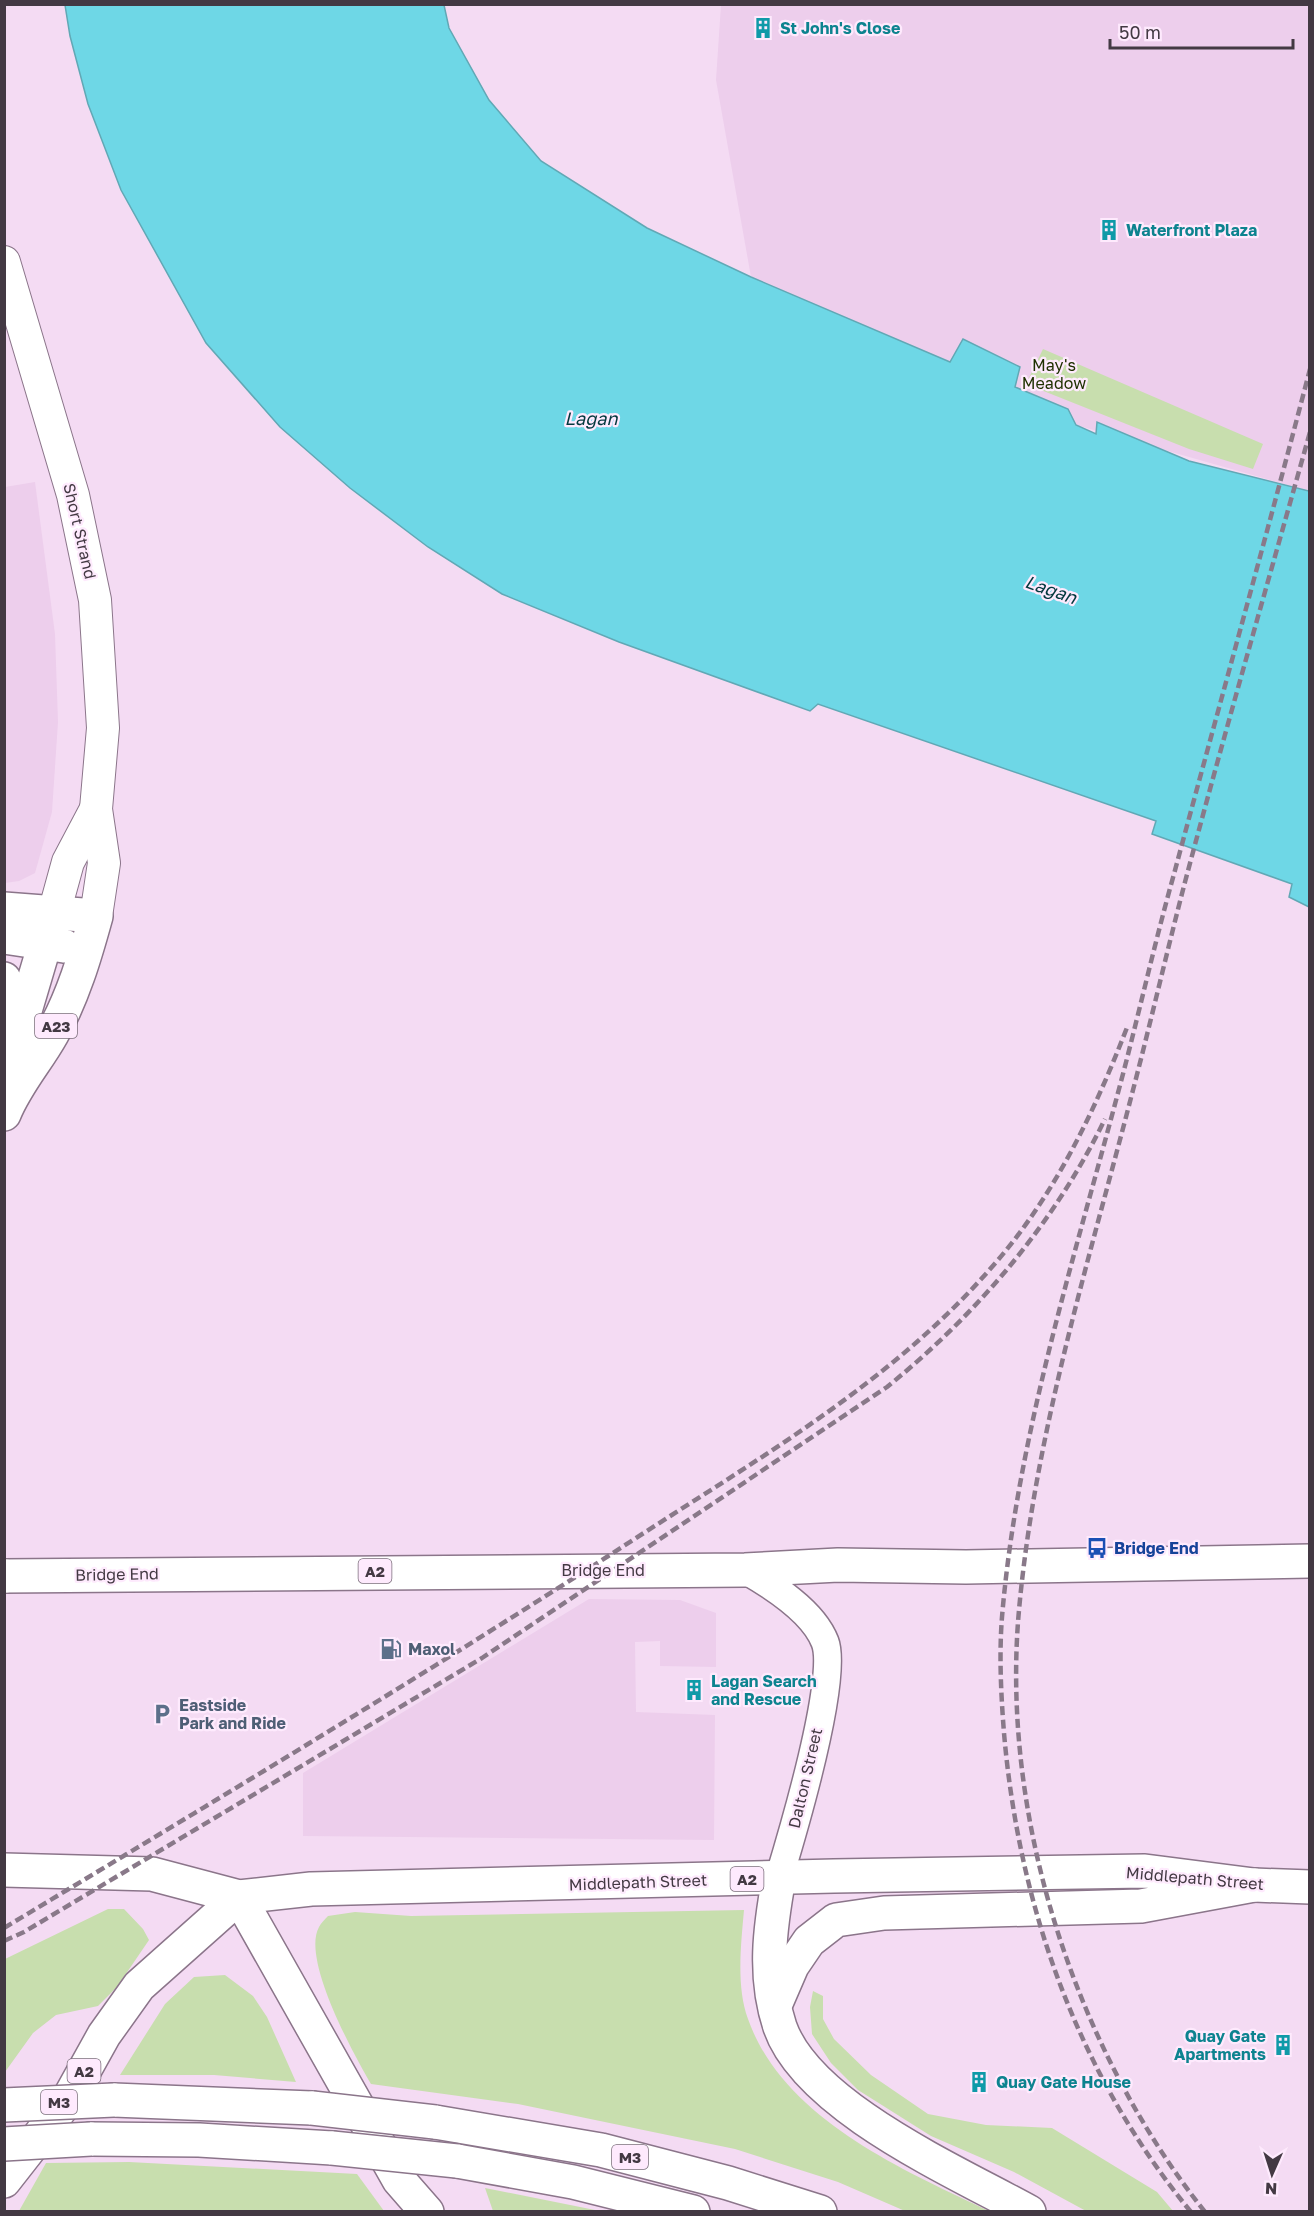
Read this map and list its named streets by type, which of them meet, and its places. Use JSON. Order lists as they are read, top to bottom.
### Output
{
  "streets": {
    "main road": [
      "Short Strand",
      "A23",
      "Bridge End",
      "A2",
      "Middlepath Street",
      "M3"
    ],
    "street": ["Dalton Street"]
  },
  "crossings": [
    ["Short Strand", "A23"],
    ["Bridge End", "Dalton Street"],
    ["A2", "Middlepath Street"],
    ["Dalton Street", "Middlepath Street"]
  ],
  "water": ["Lagan"],
  "parks": ["May's Meadow"],
  "places": {
    "building": [
      "St John's Close",
      "Waterfront Plaza",
      "Lagan Search and Rescue",
      "Quay Gate Apartments",
      "Quay Gate House"
    ],
    "bus stop": ["Bridge End"],
    "fuel station": ["Maxol"],
    "parking": ["Eastside Park and Ride"]
  },
  "scale_bar": "50 m",
  "north": "bottom"
}
